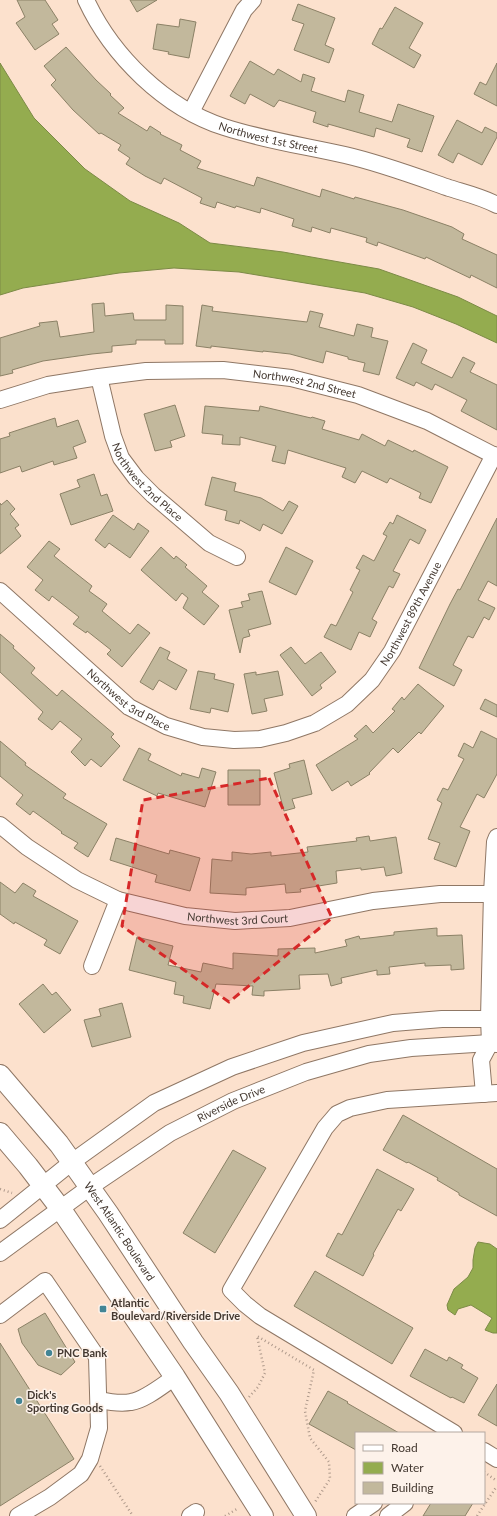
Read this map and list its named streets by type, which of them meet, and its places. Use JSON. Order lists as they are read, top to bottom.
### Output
{
  "streets": {
    "main road": ["West Atlantic Boulevard"],
    "street": [
      "Northwest 1st Street",
      "Northwest 2nd Street",
      "Northwest 2nd Place",
      "Northwest 89th Avenue",
      "Northwest 3rd Place",
      "Northwest 3rd Court",
      "Riverside Drive"
    ]
  },
  "crossings": [
    ["Northwest 2nd Street", "Northwest 2nd Place"],
    ["Northwest 2nd Street", "Northwest 89th Avenue"],
    ["Northwest 89th Avenue", "Northwest 3rd Place"],
    ["Riverside Drive", "West Atlantic Boulevard"]
  ],
  "places": {
    "transit": ["Atlantic Boulevard/Riverside Drive"],
    "other": ["PNC Bank", "Dick's Sporting Goods"]
  },
  "legend": ["Road", "Water", "Building"]
}
